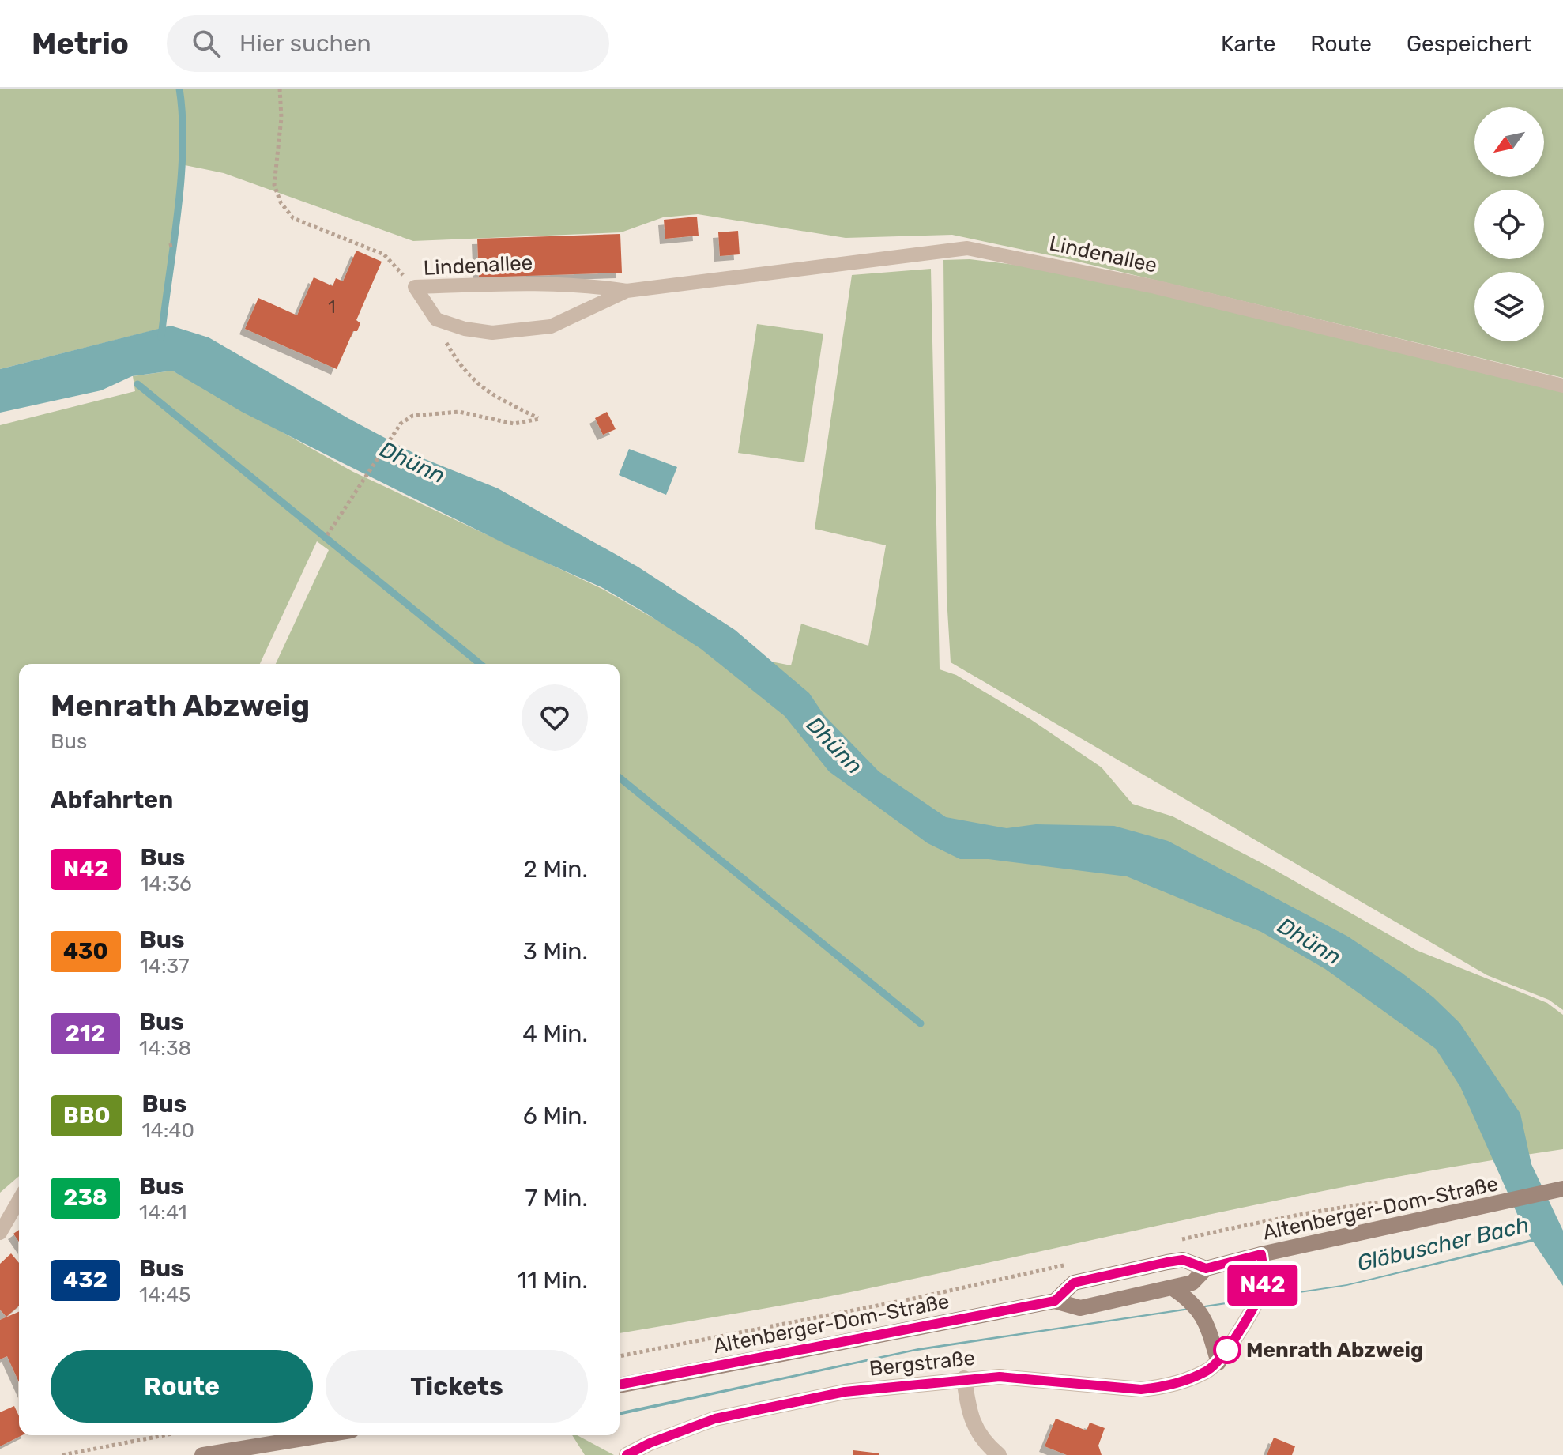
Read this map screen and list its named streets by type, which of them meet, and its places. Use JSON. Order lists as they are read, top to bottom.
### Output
{
  "streets": {
    "main road": ["Altenberger-Dom-Straße"],
    "street": ["Bergstraße"],
    "lane": ["Lindenallee"]
  },
  "water": ["Dhünn", "Glöbuscher Bach"],
  "places": ["Menrath Abzweig"],
  "lines": ["bus line N42"],
  "house_numbers": ["1"],
  "north": "bottom left",
  "page": {
    "header": "Metrio",
    "search": "Hier suchen",
    "nav": ["Karte", "Route", "Gespeichert"],
    "on_map": "N42",
    "heading": [
      ["Menrath Abzweig", "Bus"],
      "Abfahrten"
    ],
    "list": [
      {
        "mark": "N42",
        "name": "Bus",
        "note": "14:36",
        "value": "2 Min."
      },
      {
        "mark": "430",
        "name": "Bus",
        "note": "14:37",
        "value": "3 Min."
      },
      {
        "mark": "212",
        "name": "Bus",
        "note": "14:38",
        "value": "4 Min."
      },
      {
        "mark": "BBO",
        "name": "Bus",
        "note": "14:40",
        "value": "6 Min."
      },
      {
        "mark": "238",
        "name": "Bus",
        "note": "14:41",
        "value": "7 Min."
      },
      {
        "mark": "432",
        "name": "Bus",
        "note": "14:45",
        "value": "11 Min."
      }
    ],
    "buttons": ["Route", "Tickets"]
  }
}
